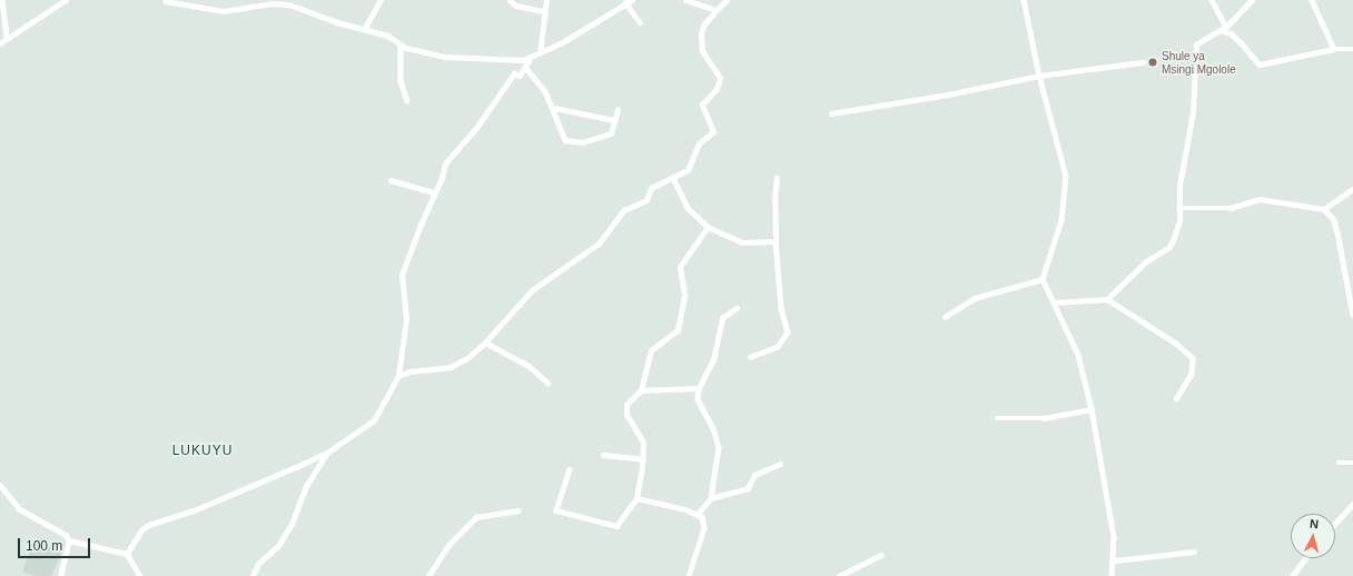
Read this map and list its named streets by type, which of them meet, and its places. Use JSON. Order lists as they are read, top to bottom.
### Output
{
  "districts": ["LUKUYU"],
  "places": ["Shule ya Msingi Mgolole"],
  "scale_bar": "100 m",
  "north": "top"
}
